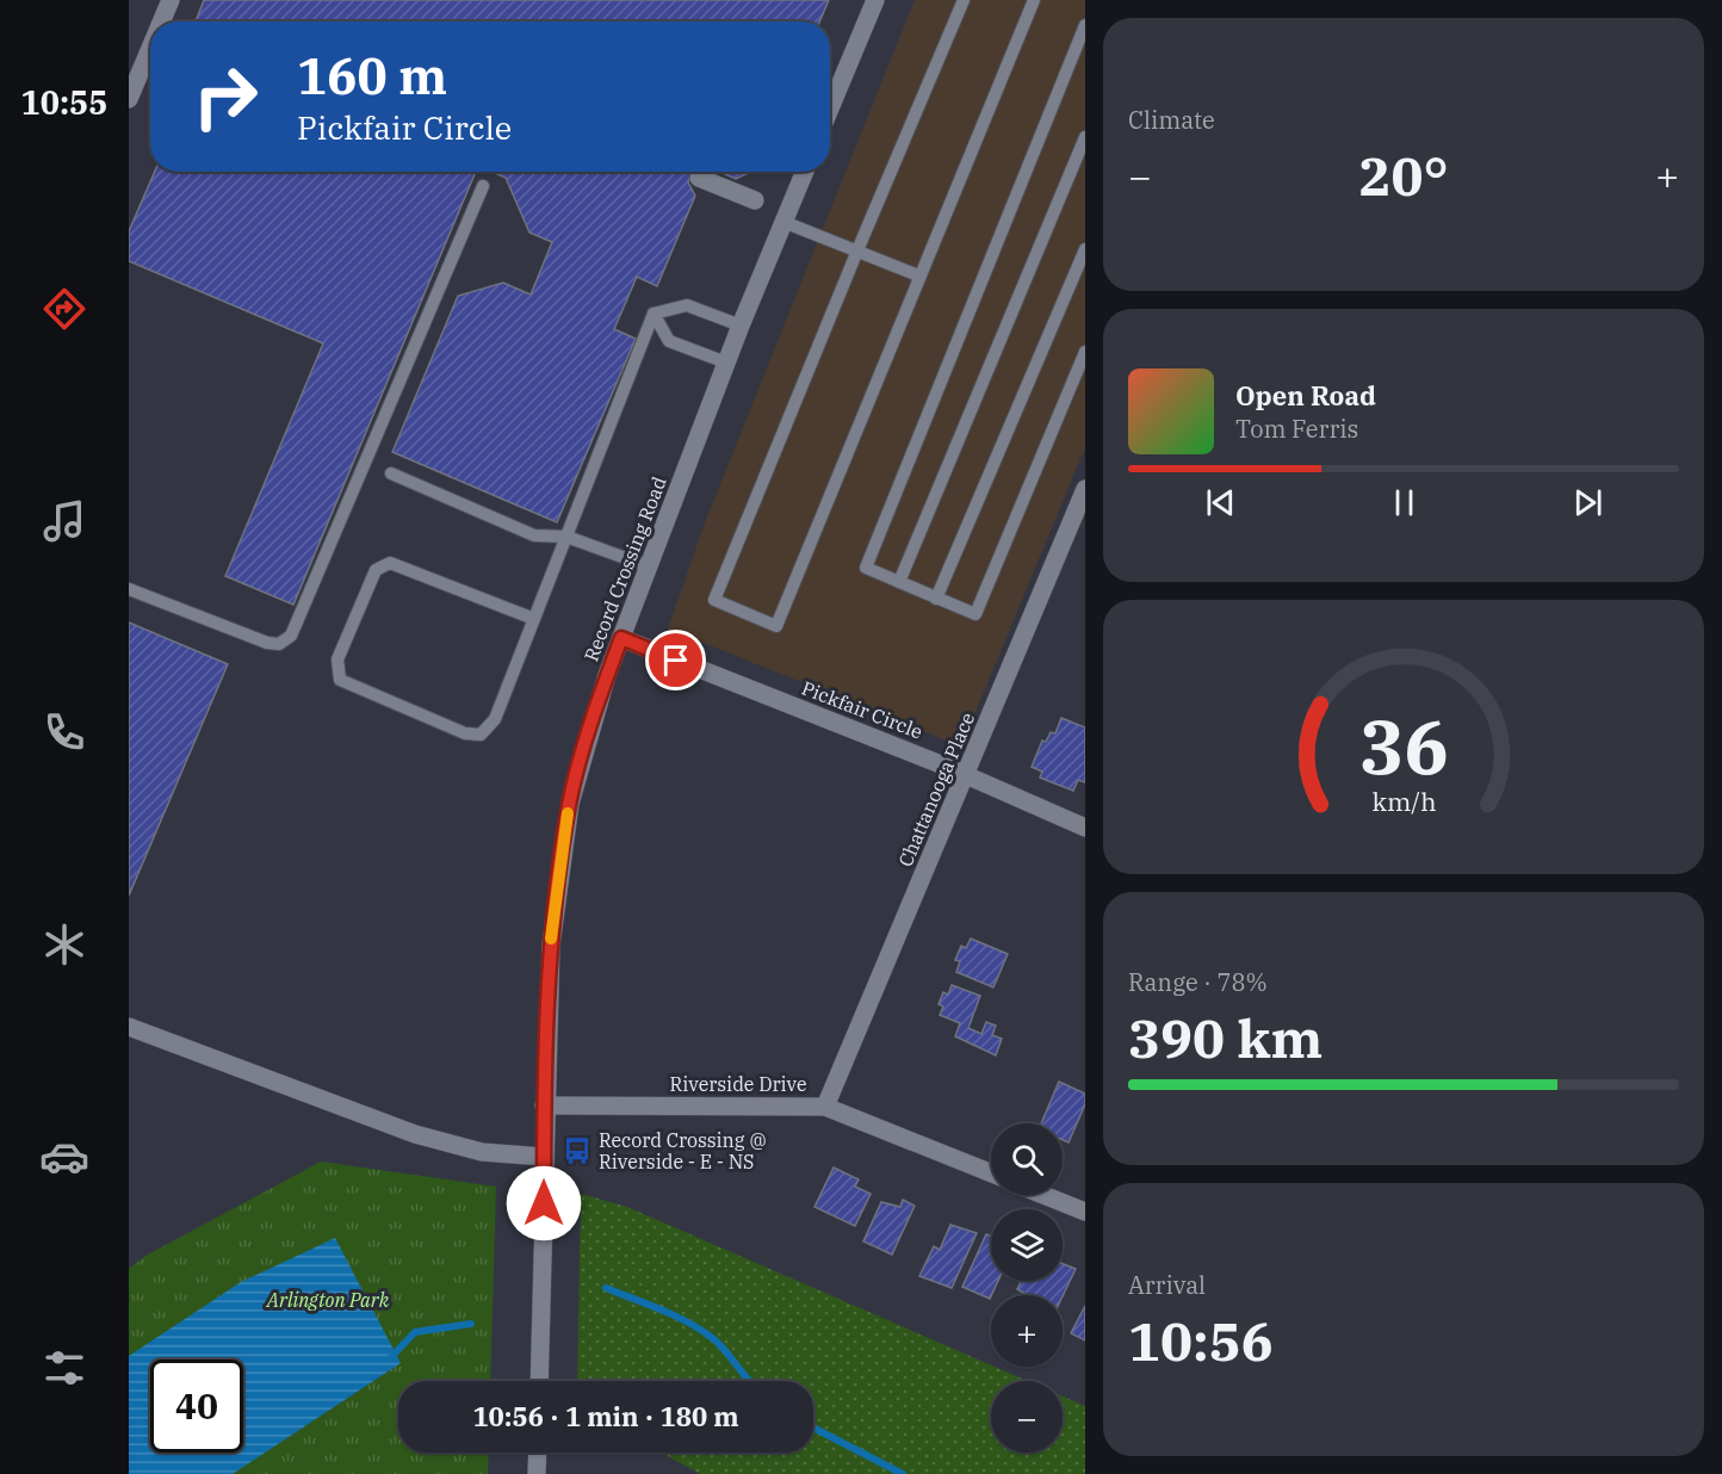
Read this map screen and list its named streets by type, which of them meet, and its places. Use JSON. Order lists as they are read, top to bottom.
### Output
{
  "streets": {
    "street": [
      "Record Crossing Road",
      "Pickfair Circle",
      "Chattanooga Place",
      "Riverside Drive"
    ]
  },
  "crossings": [
    ["Record Crossing Road", "Pickfair Circle"],
    ["Record Crossing Road", "Riverside Drive"],
    ["Pickfair Circle", "Chattanooga Place"],
    ["Chattanooga Place", "Riverside Drive"]
  ],
  "parks": ["Arlington Park"],
  "places": {
    "bus stop": ["Record Crossing @ Riverside - E - NS"]
  },
  "page": {
    "tabs": "10:55",
    "tile": [
      "Climate",
      ["Range · 78%", "390 km"],
      ["Arrival", "10:56"]
    ],
    "turn": ["160 m", "Pickfair Circle"],
    "heat": ["−", "20°", "+"],
    "song": ["Open Road", "Tom Ferris"],
    "map_buttons": ["+", "−"],
    "limit": "40",
    "trip": "10:56 · 1 min · 180 m",
    "gauge": ["36", "km/h"]
  }
}
